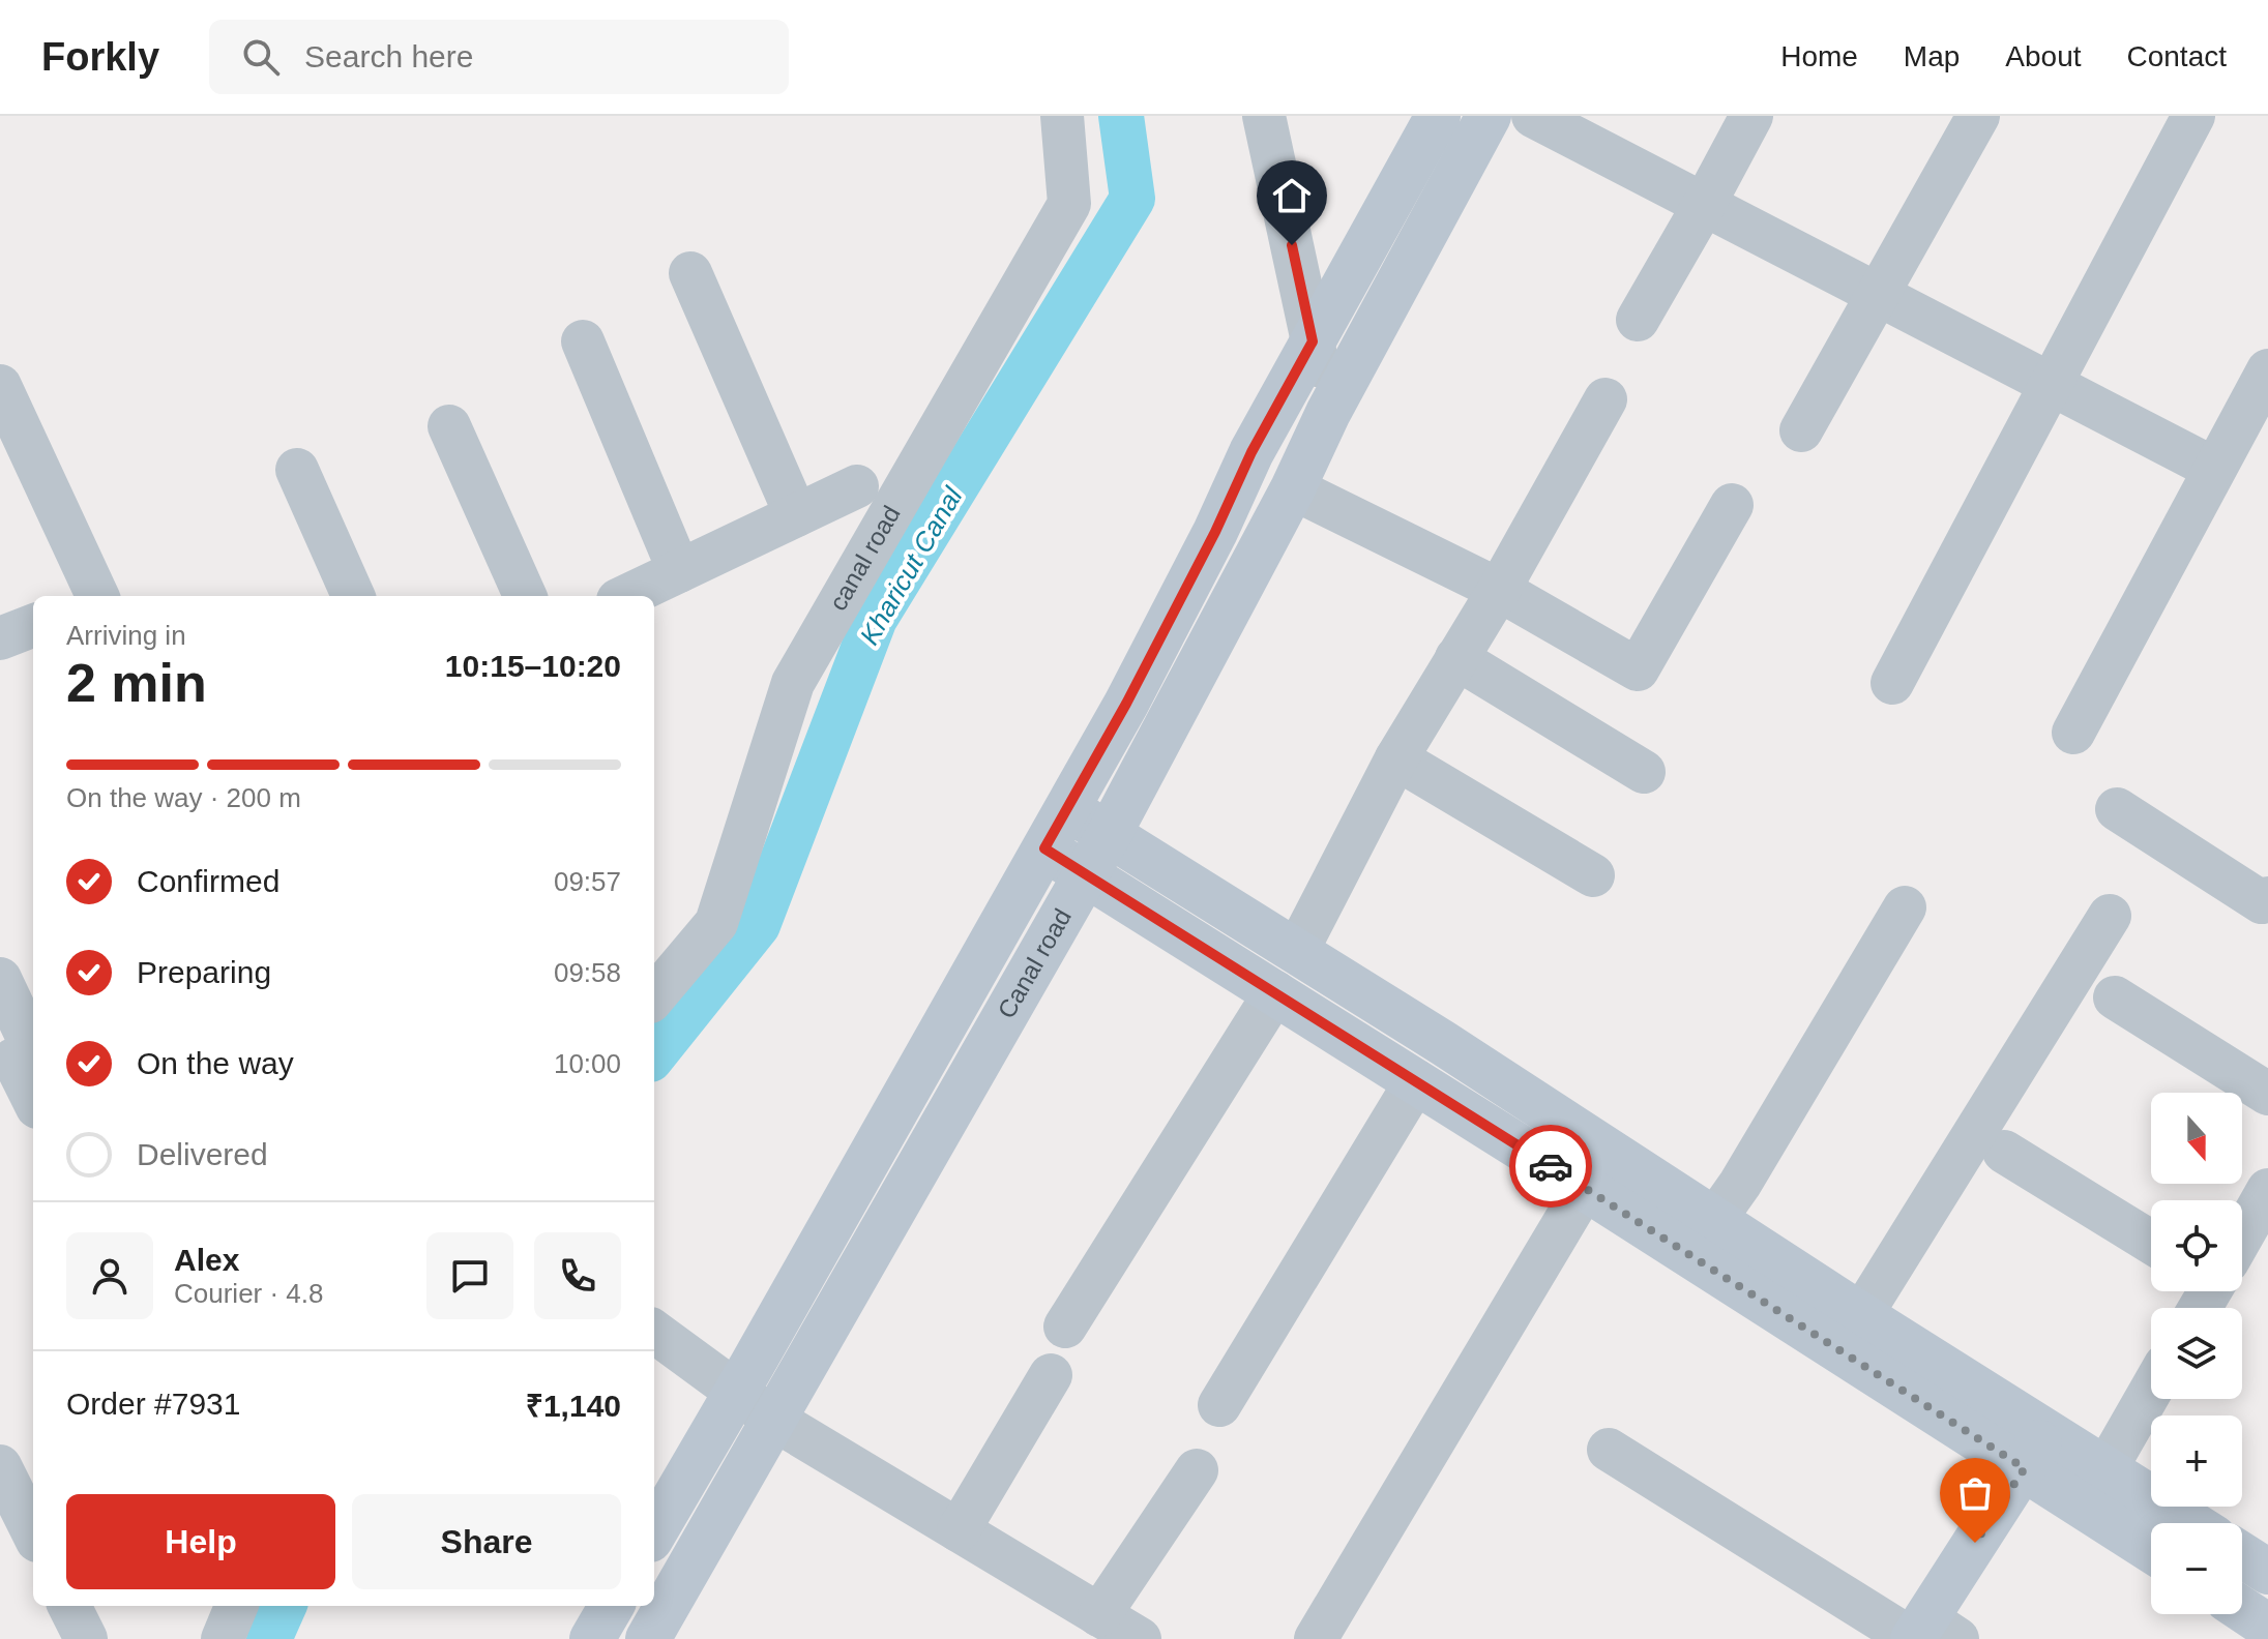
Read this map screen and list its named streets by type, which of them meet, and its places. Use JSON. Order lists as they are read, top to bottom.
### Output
{
  "streets": {
    "street": ["canal road", "Canal road"]
  },
  "water": ["Kharicut Canal"],
  "north": "bottom",
  "page": {
    "header": "Forkly",
    "search": "Search here",
    "nav": [
      "Home",
      "Map",
      "About",
      "Contact"
    ],
    "heading": ["2 min", "Arriving in", "10:15–10:20"],
    "panel": [
      "Alex",
      "Courier · 4.8",
      "Order #7931",
      "₹1,140"
    ],
    "bar": "On the way · 200 m",
    "list": [
      ["Confirmed", "09:57"],
      ["Preparing", "09:58"],
      ["On the way", "10:00"],
      "Delivered"
    ],
    "map_buttons": ["+", "−"],
    "buttons": ["Help", "Share"]
  }
}
